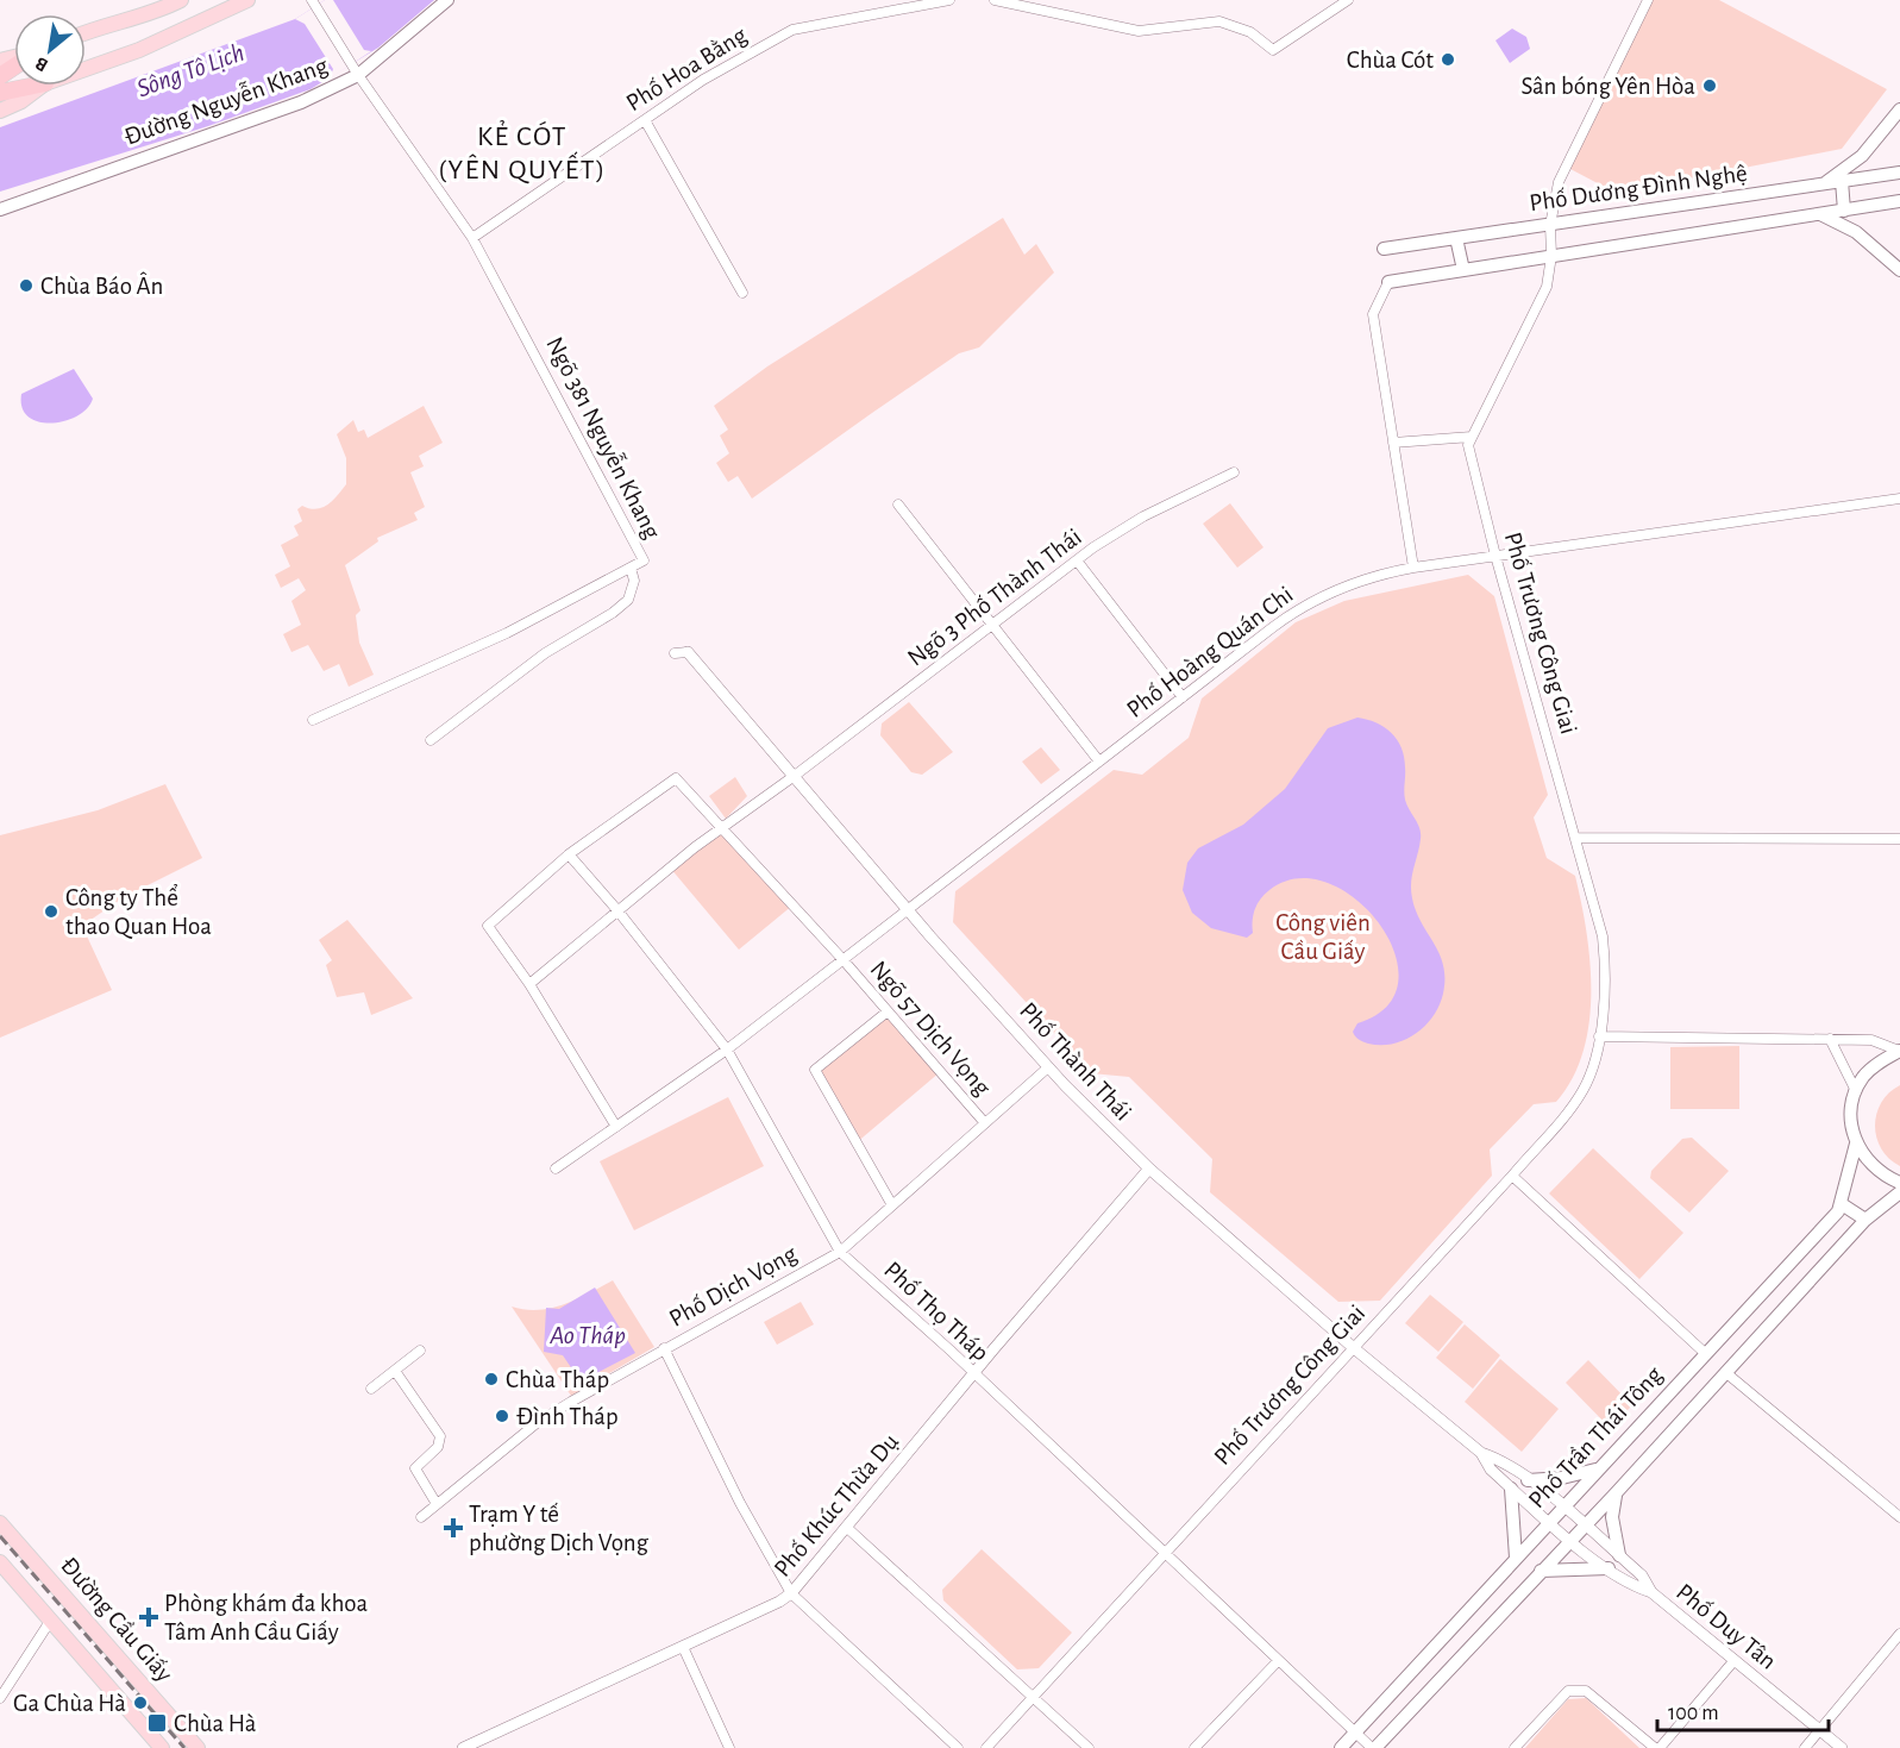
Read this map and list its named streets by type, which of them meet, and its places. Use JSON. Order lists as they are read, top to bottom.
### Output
{
  "streets": {
    "main road": [
      "Đường Nguyễn Khang",
      "Phố Dương Đình Nghệ",
      "Phố Trần Thái Tông",
      "Đường Cầu Giấy"
    ],
    "street": [
      "Phố Hoa Bằng",
      "Ngõ 381 Nguyễn Khang",
      "Ngõ 3 Phố Thành Thái",
      "Phố Trương Công Giai",
      "Phố Hoàng Quán Chi",
      "Ngõ 57 Dịch Vọng",
      "Phố Thành Thái",
      "Phố Dịch Vọng",
      "Phố Thọ Tháp",
      "Phố Khúc Thừa Dụ",
      "Phố Duy Tân"
    ]
  },
  "crossings": [
    ["Phố Hoa Bằng", "Ngõ 381 Nguyễn Khang"],
    ["Đường Nguyễn Khang", "Ngõ 381 Nguyễn Khang"],
    ["Phố Dương Đình Nghệ", "Phố Trương Công Giai"],
    ["Ngõ 3 Phố Thành Thái", "Ngõ 57 Dịch Vọng"],
    ["Ngõ 3 Phố Thành Thái", "Phố Thành Thái"],
    ["Ngõ 3 Phố Thành Thái", "Phố Thọ Tháp"],
    ["Phố Trương Công Giai", "Phố Hoàng Quán Chi"],
    ["Phố Trương Công Giai", "Phố Thành Thái"],
    ["Phố Trương Công Giai", "Phố Thọ Tháp"],
    ["Phố Hoàng Quán Chi", "Ngõ 57 Dịch Vọng"],
    ["Phố Hoàng Quán Chi", "Phố Thành Thái"],
    ["Phố Hoàng Quán Chi", "Phố Thọ Tháp"],
    ["Ngõ 57 Dịch Vọng", "Phố Dịch Vọng"],
    ["Ngõ 57 Dịch Vọng", "Phố Thọ Tháp"],
    ["Phố Thành Thái", "Phố Dịch Vọng"],
    ["Phố Thành Thái", "Phố Trần Thái Tông"],
    ["Phố Thành Thái", "Phố Khúc Thừa Dụ"],
    ["Phố Thành Thái", "Phố Duy Tân"],
    ["Phố Dịch Vọng", "Phố Thọ Tháp"],
    ["Phố Thọ Tháp", "Phố Trần Thái Tông"],
    ["Phố Thọ Tháp", "Phố Khúc Thừa Dụ"],
    ["Phố Trần Thái Tông", "Phố Duy Tân"]
  ],
  "districts": ["KẺ CÓT (YÊN QUYẾT)"],
  "water": ["Sông Tô Lịch", "Ao Tháp"],
  "parks": ["Công viên Cầu Giấy"],
  "places": {
    "other": [
      "Chùa Cót",
      "Sân bóng Yên Hòa",
      "Chùa Báo Ân",
      "Công ty Thể thao Quan Hoa",
      "Chùa Tháp",
      "Đình Tháp",
      "Ga Chùa Hà"
    ],
    "health": ["Trạm Y tế phường Dịch Vọng", "Phòng khám đa khoa Tâm Anh Cầu Giấy"],
    "transit": ["Chùa Hà"]
  },
  "scale_bar": "100 m",
  "north": "bottom left"
}
